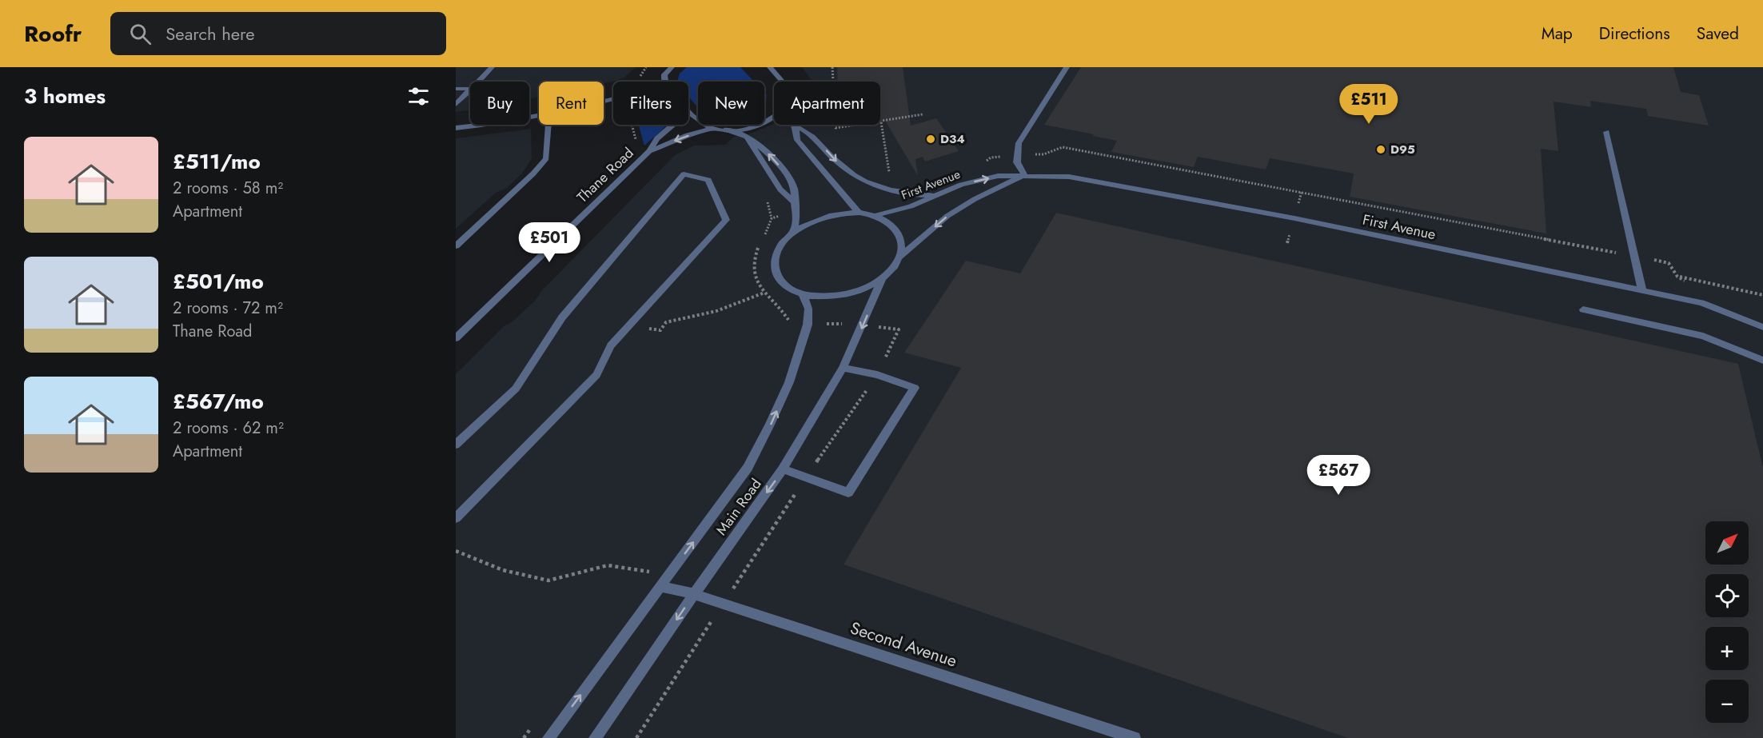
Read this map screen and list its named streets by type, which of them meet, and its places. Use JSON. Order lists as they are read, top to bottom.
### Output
{
  "streets": {
    "street": [
      "Thane Road",
      "First Avenue",
      "Main Road",
      "Second Avenue"
    ]
  },
  "crossings": [
    ["First Avenue", "Main Road"],
    ["Main Road", "Second Avenue"]
  ],
  "places": ["D34", "D95"],
  "north": "top right",
  "page": {
    "header": "Roofr",
    "search": "Search here",
    "nav": ["Map", "Directions", "Saved"],
    "heading": "3 homes",
    "chip": [
      "Buy",
      "Rent",
      "Filters",
      "New",
      "Apartment"
    ],
    "price": ["£511", "£501", "£567"],
    "list": [
      {
        "name": "£511/mo",
        "note": "2 rooms · 58 m² · Apartment"
      },
      {
        "name": "£501/mo",
        "note": "2 rooms · 72 m² · Thane Road"
      },
      {
        "name": "£567/mo",
        "note": "2 rooms · 62 m² · Apartment"
      }
    ],
    "map_buttons": ["+", "−"]
  }
}
